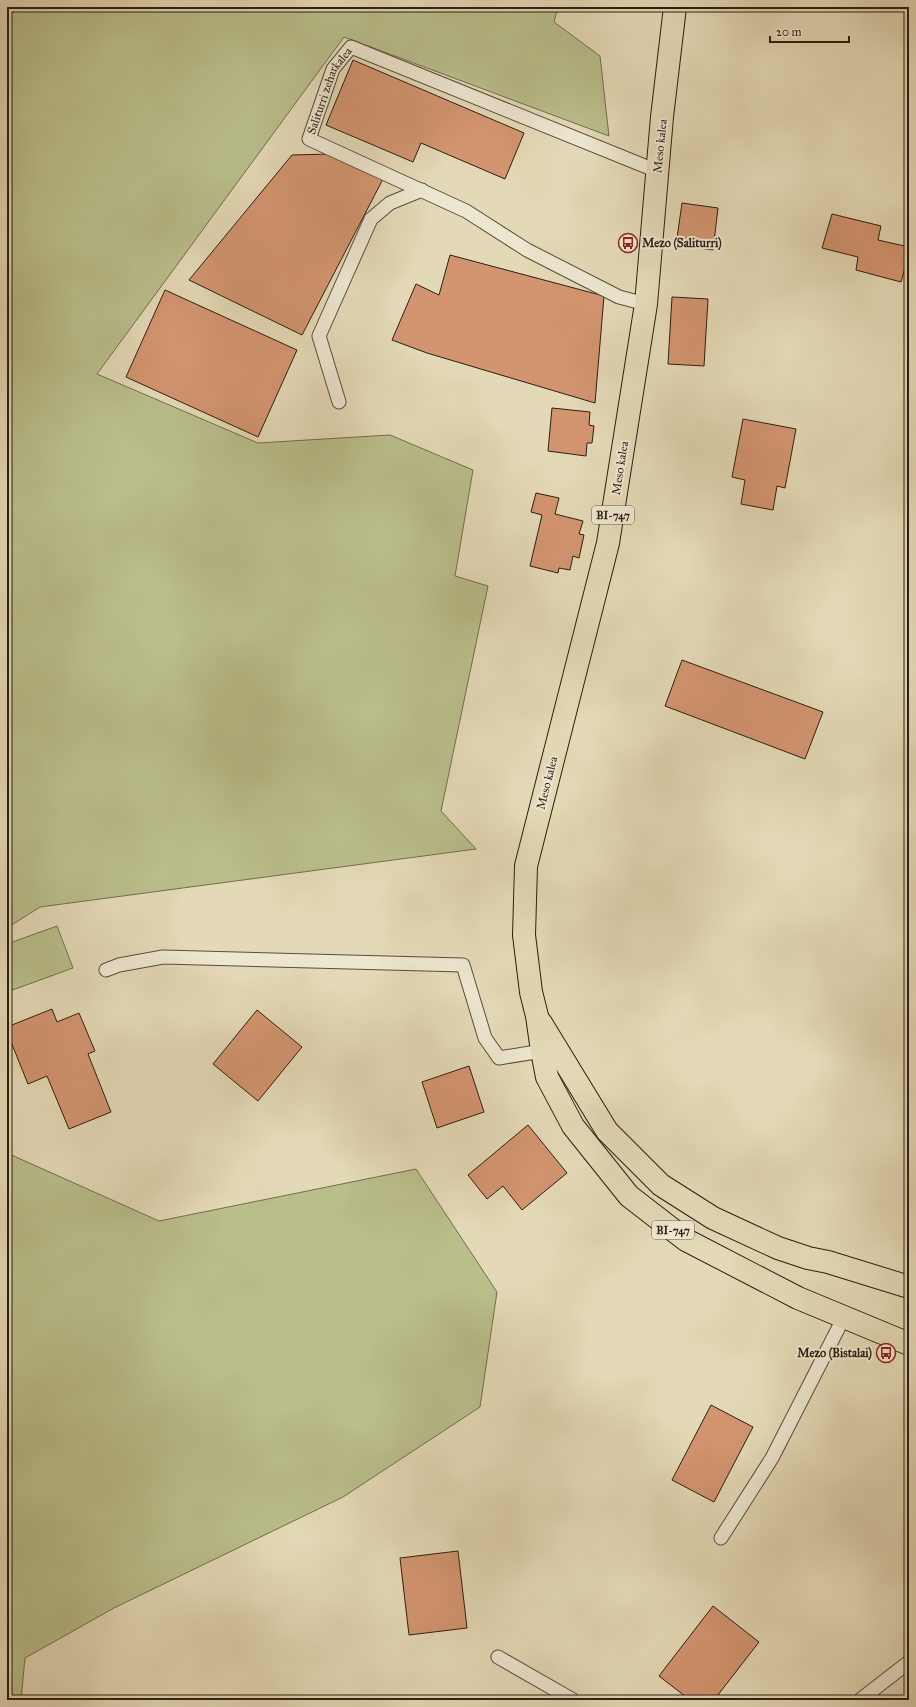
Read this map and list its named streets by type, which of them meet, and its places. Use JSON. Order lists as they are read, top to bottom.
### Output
{
  "streets": {
    "main road": ["Meso kalea", "BI-747"],
    "lane": ["Saliturri zeharkalea"]
  },
  "crossings": [
    ["Saliturri zeharkalea", "Meso kalea"],
    ["Meso kalea", "BI-747"]
  ],
  "places": {
    "bus stop": ["Mezo (Saliturri)", "Mezo (Bistalai)"]
  },
  "scale_bar": "20 m"
}
